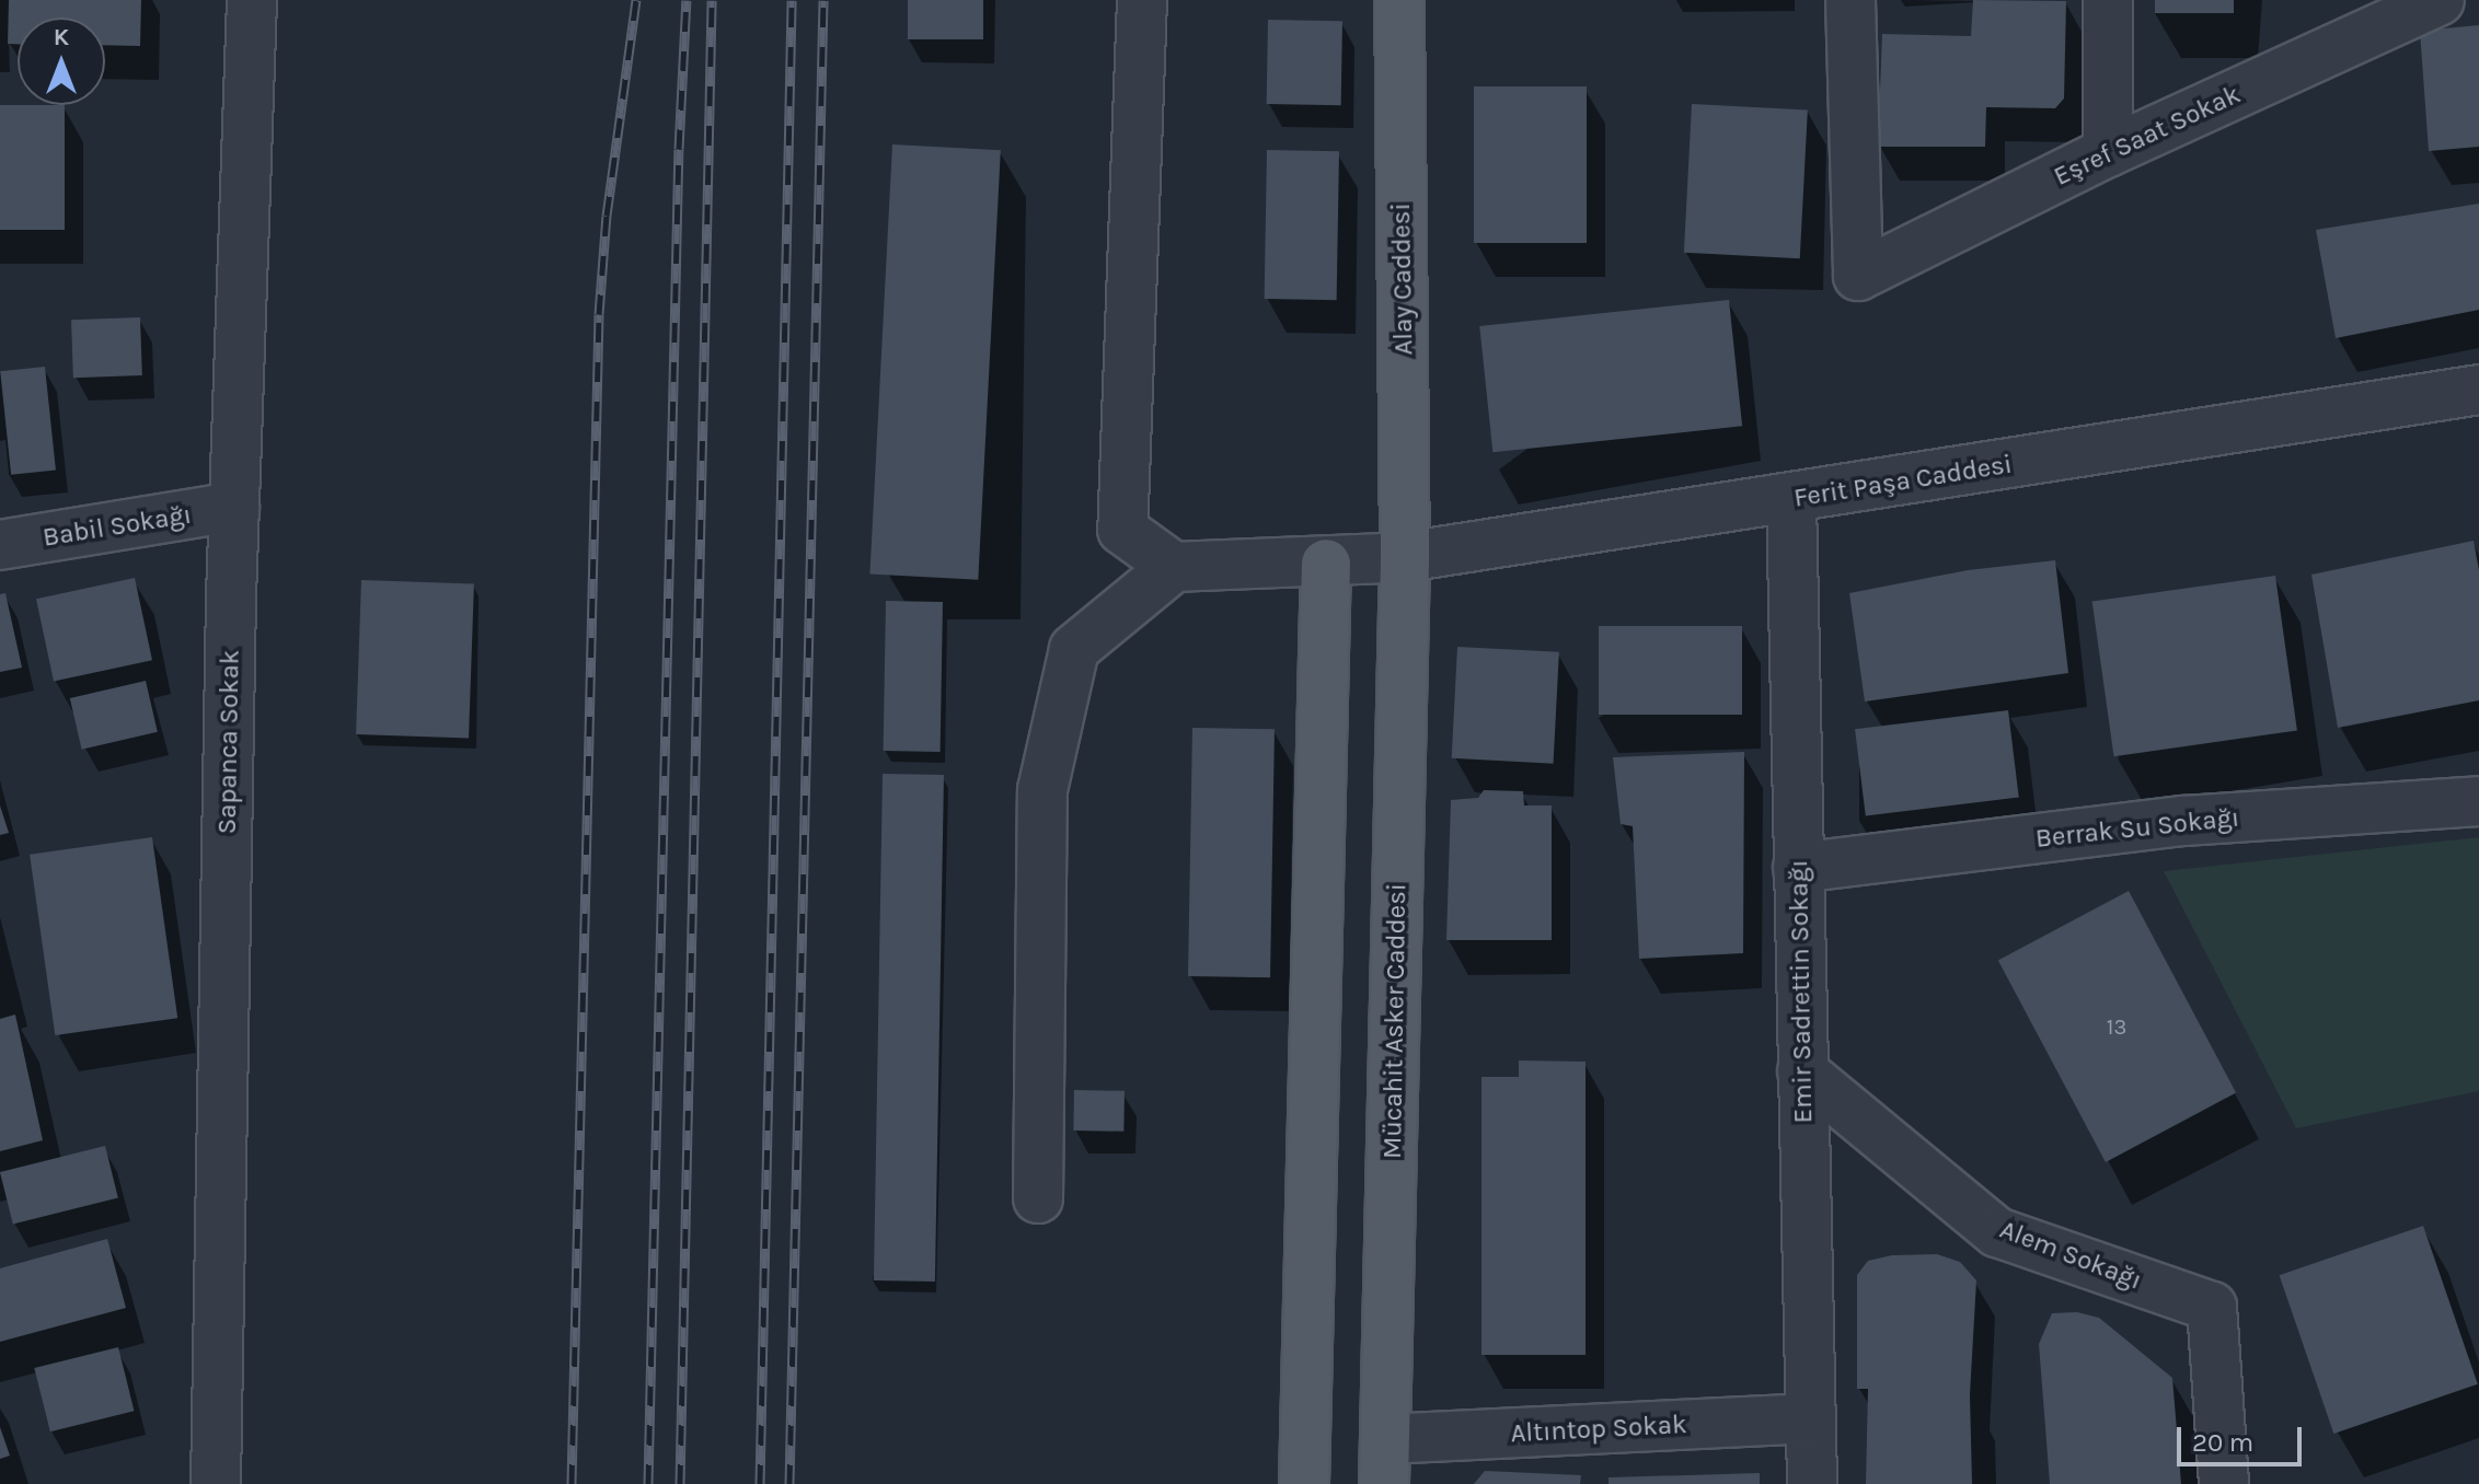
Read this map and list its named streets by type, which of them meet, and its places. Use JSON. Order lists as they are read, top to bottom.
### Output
{
  "streets": {
    "main road": ["Alay Caddesi", "Mücahit Asker Caddesi"],
    "street": [
      "Eşref Saat Sokak",
      "Ferit Paşa Caddesi",
      "Babil Sokağı",
      "Sapanca Sokak",
      "Berrak Su Sokağı",
      "Emir Sadrettin Sokağı",
      "Alem Sokağı",
      "Altıntop Sokak"
    ]
  },
  "crossings": [
    ["Alay Caddesi", "Ferit Paşa Caddesi"],
    ["Alay Caddesi", "Mücahit Asker Caddesi"],
    ["Ferit Paşa Caddesi", "Emir Sadrettin Sokağı"],
    ["Ferit Paşa Caddesi", "Mücahit Asker Caddesi"],
    ["Babil Sokağı", "Sapanca Sokak"],
    ["Berrak Su Sokağı", "Emir Sadrettin Sokağı"],
    ["Emir Sadrettin Sokağı", "Alem Sokağı"],
    ["Emir Sadrettin Sokağı", "Altıntop Sokak"],
    ["Mücahit Asker Caddesi", "Altıntop Sokak"]
  ],
  "house_numbers": ["13"],
  "scale_bar": "20 m",
  "north": "top"
}
